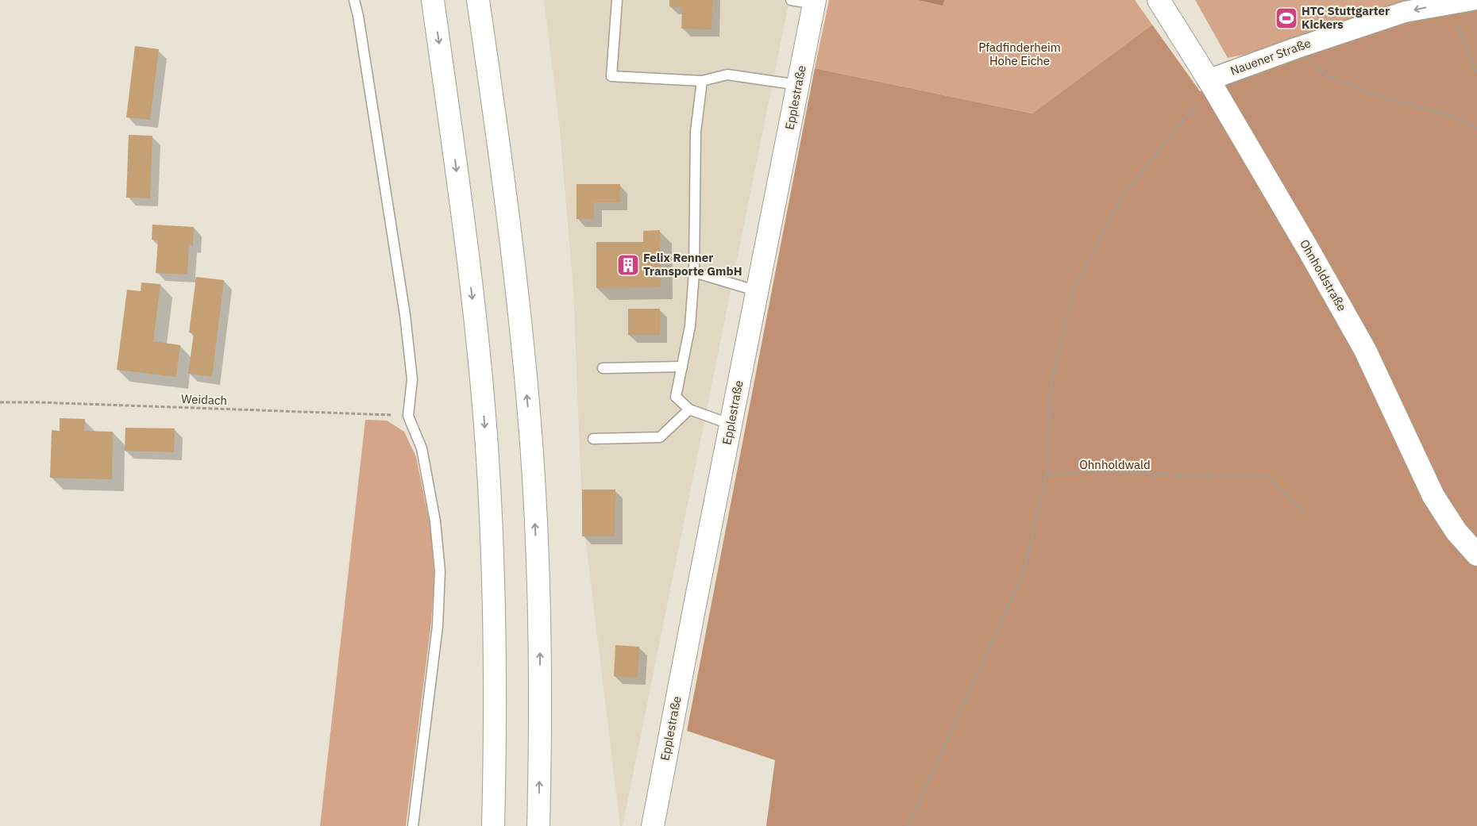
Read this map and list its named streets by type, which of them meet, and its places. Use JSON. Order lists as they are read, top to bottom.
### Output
{
  "streets": {
    "main road": ["Epplestraße", "Ohnholdstraße"],
    "street": ["Nauener Straße"],
    "path": ["Weidach"]
  },
  "crossings": [
    ["Nauener Straße", "Ohnholdstraße"]
  ],
  "one_way": ["Nauener Straße"],
  "parks": ["Pfadfinderheim Hohe Eiche", "Ohnholdwald"],
  "places": {
    "sports": ["HTC Stuttgarter Kickers"],
    "building": ["Felix Renner Transporte GmbH"]
  }
}
